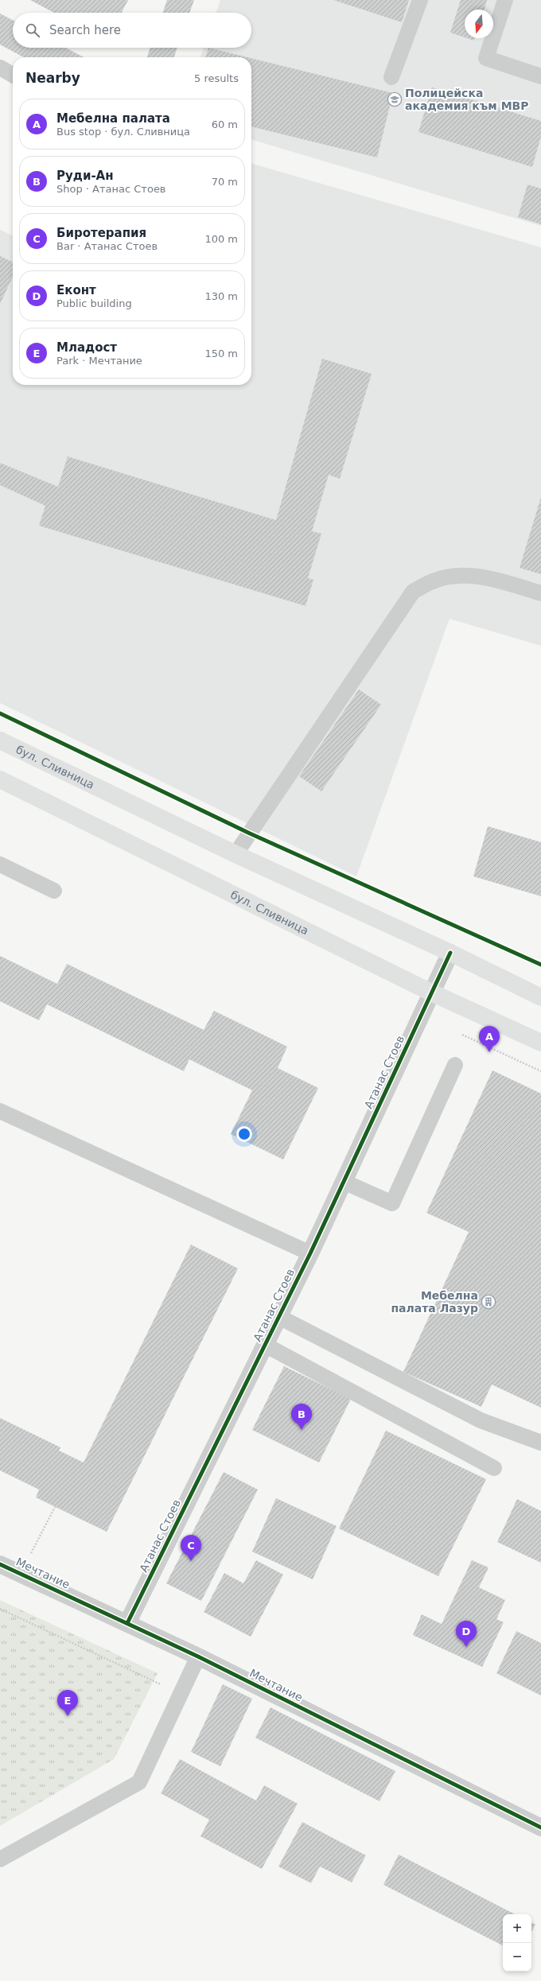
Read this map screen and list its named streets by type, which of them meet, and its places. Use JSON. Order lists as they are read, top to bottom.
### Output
{
  "streets": {
    "main road": ["бул. Сливница"],
    "street": ["Атанас Стоев", "Мечтание"]
  },
  "crossings": [
    ["бул. Сливница", "Атанас Стоев"],
    ["Атанас Стоев", "Мечтание"]
  ],
  "places": {
    "school or university": ["Полицейска академия към МВР"],
    "building": ["Мебелна палата Лазур"]
  },
  "north": "bottom",
  "page": {
    "search": "Search here",
    "heading": ["Nearby", "5 results"],
    "list": [
      {
        "mark": "A",
        "name": "Мебелна палата",
        "note": "Bus stop · бул. Сливница",
        "value": "60 m"
      },
      {
        "mark": "B",
        "name": "Руди-Ан",
        "note": "Shop · Атанас Стоев",
        "value": "70 m"
      },
      {
        "mark": "C",
        "name": "Биротерапия",
        "note": "Bar · Атанас Стоев",
        "value": "100 m"
      },
      {
        "mark": "D",
        "name": "Еконт",
        "note": "Public building",
        "value": "130 m"
      },
      {
        "mark": "E",
        "name": "Младост",
        "note": "Park · Мечтание",
        "value": "150 m"
      }
    ],
    "pins": [
      "A",
      "B",
      "C",
      "D",
      "E"
    ],
    "map_buttons": ["+", "−"]
  }
}
